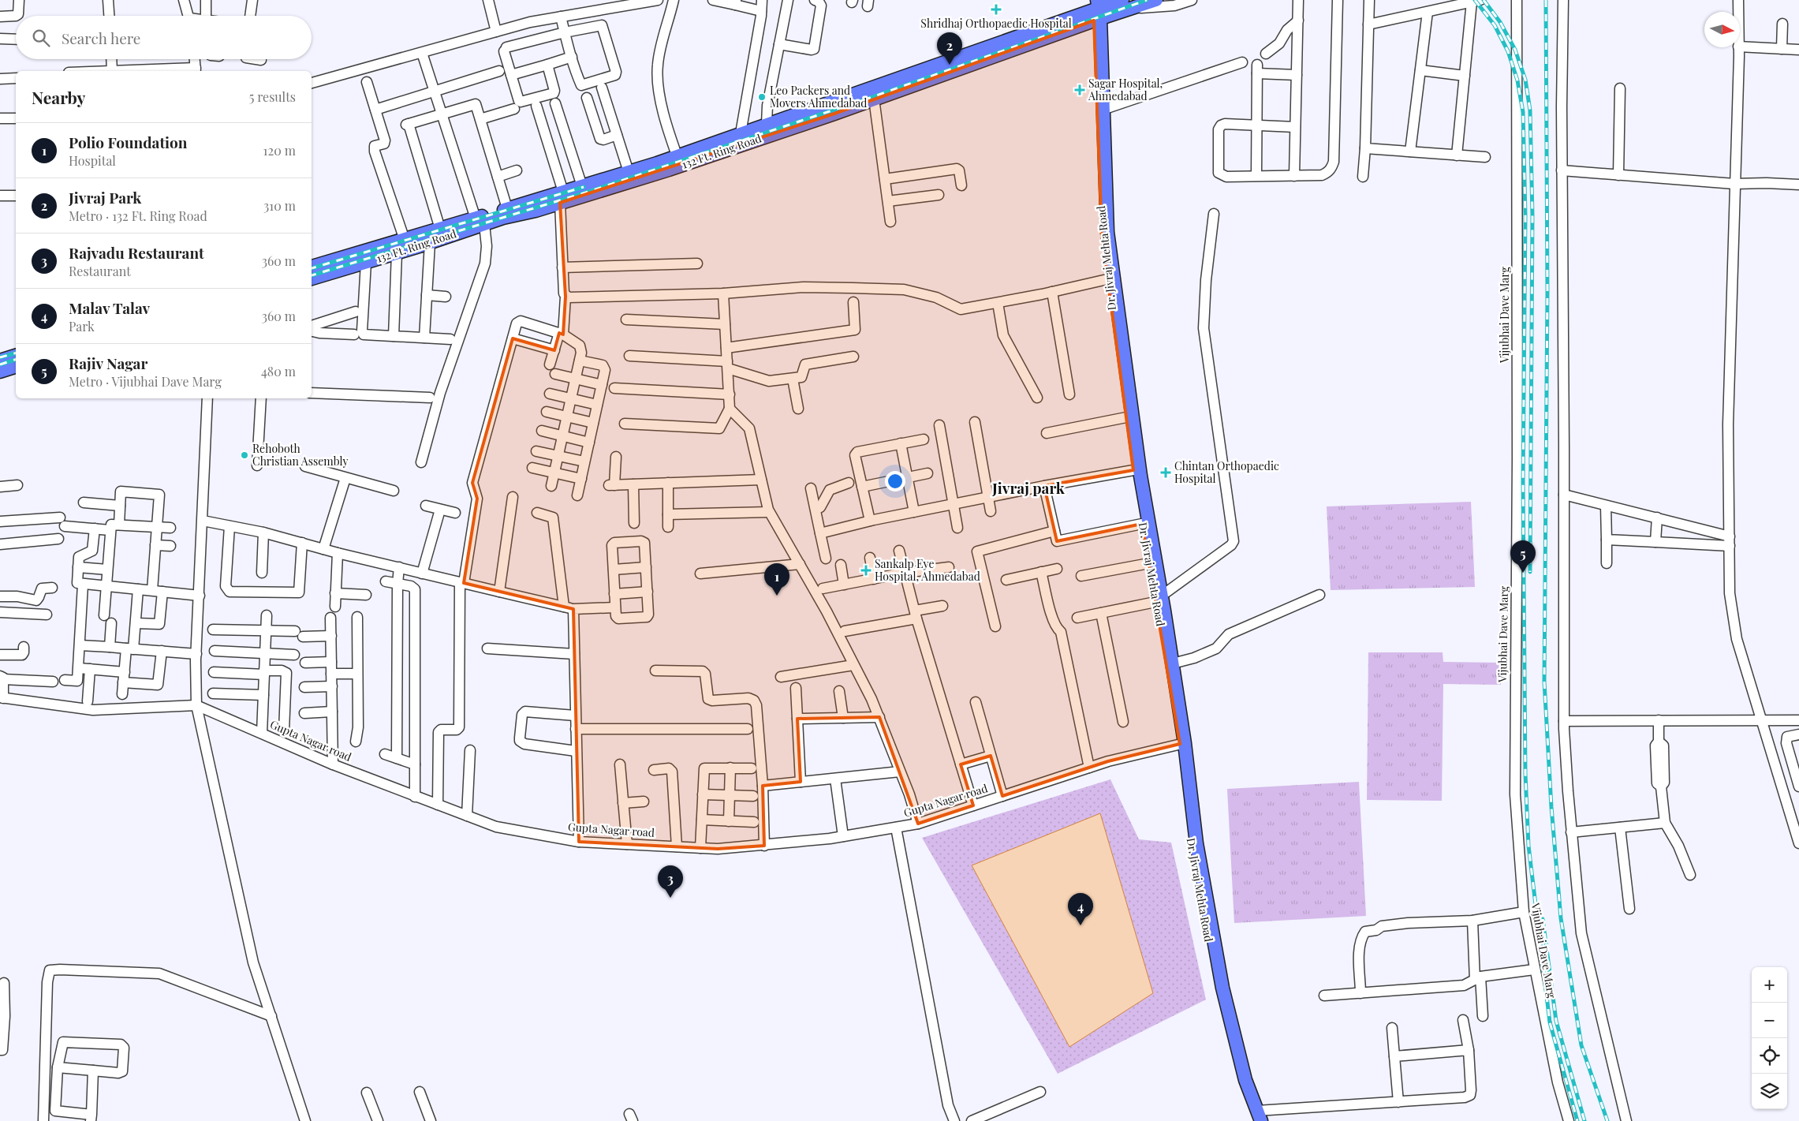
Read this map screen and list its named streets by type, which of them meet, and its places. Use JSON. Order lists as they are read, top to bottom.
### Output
{
  "streets": {
    "main road": ["132 Ft. Ring Road", "Dr. Jivraj Mehta Road"],
    "street": ["Vijubhai Dave Marg", "Gupta Nagar road"]
  },
  "crossings": [
    ["132 Ft. Ring Road", "Dr. Jivraj Mehta Road"],
    ["Dr. Jivraj Mehta Road", "Gupta Nagar road"]
  ],
  "districts": ["Jivraj park"],
  "places": {
    "health": [
      "Shridhaj Orthopaedic Hospital",
      "Sagar Hospital, Ahmedabad",
      "Chintan Orthopaedic Hospital",
      "Sankalp Eye Hospital, Ahmedabad"
    ],
    "other": ["Leo Packers and Movers Ahmedabad", "Rehoboth Christian Assembly"]
  },
  "north": "right",
  "page": {
    "search": "Search here",
    "pins": [
      "2",
      "5",
      "1",
      "3",
      "4"
    ],
    "heading": ["Nearby", "5 results"],
    "list": [
      {
        "mark": "1",
        "name": "Polio Foundation",
        "note": "Hospital",
        "value": "120 m"
      },
      {
        "mark": "2",
        "name": "Jivraj Park",
        "note": "Metro · 132 Ft. Ring Road",
        "value": "310 m"
      },
      {
        "mark": "3",
        "name": "Rajvadu Restaurant",
        "note": "Restaurant",
        "value": "360 m"
      },
      {
        "mark": "4",
        "name": "Malav Talav",
        "note": "Park",
        "value": "360 m"
      },
      {
        "mark": "5",
        "name": "Rajiv Nagar",
        "note": "Metro · Vijubhai Dave Marg",
        "value": "480 m"
      }
    ],
    "map_buttons": ["+", "−"]
  }
}
